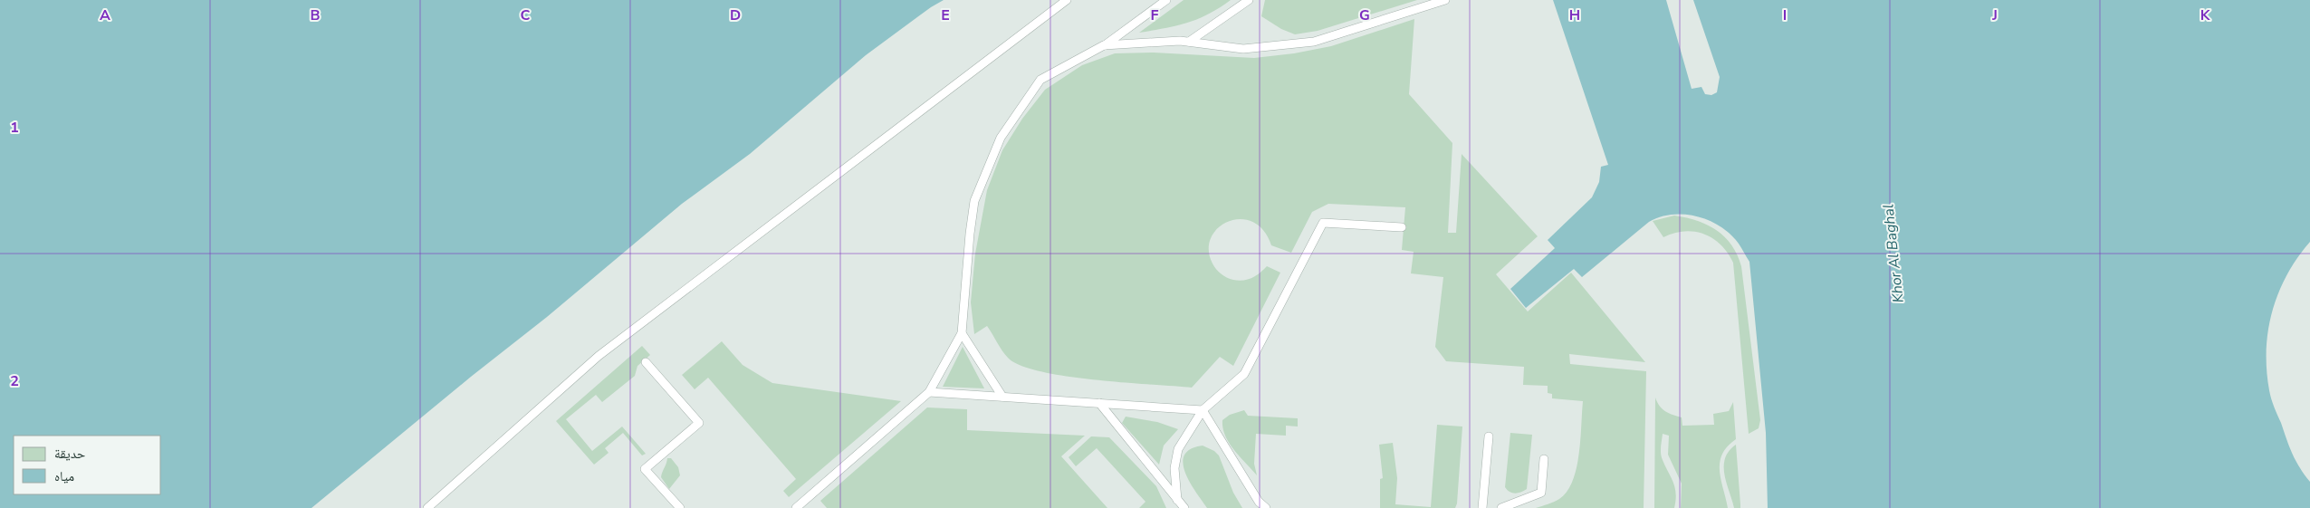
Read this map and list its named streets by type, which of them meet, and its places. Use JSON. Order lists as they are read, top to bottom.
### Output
{
  "water": ["Khor Al Baghal"],
  "legend": ["حديقة", "مياه"],
  "grid": {
    "columns": [
      "A",
      "B",
      "C",
      "D",
      "E",
      "F",
      "G",
      "H",
      "I",
      "J",
      "K"
    ],
    "rows": ["1", "2"]
  }
}
